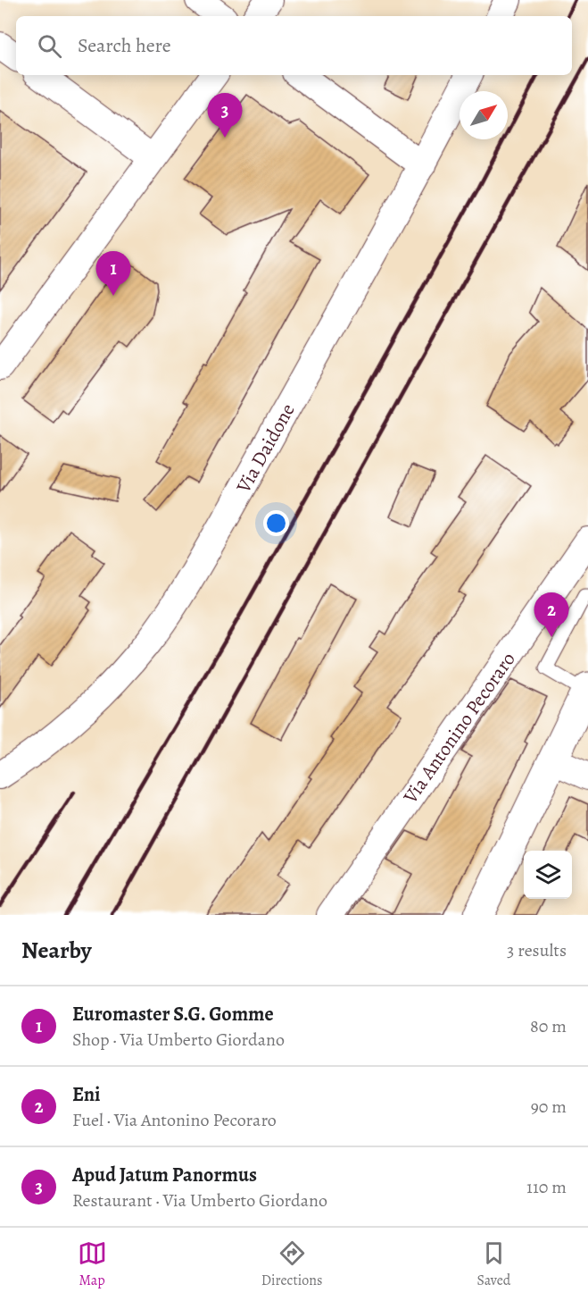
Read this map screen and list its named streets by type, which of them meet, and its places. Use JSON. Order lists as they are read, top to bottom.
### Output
{
  "streets": {
    "street": ["Via Daidone", "Via Antonino Pecoraro"]
  },
  "north": "top right",
  "page": {
    "search": "Search here",
    "pins": ["3", "1", "2"],
    "heading": ["Nearby", "3 results"],
    "list": [
      {
        "mark": "1",
        "name": "Euromaster S.G. Gomme",
        "note": "Shop · Via Umberto Giordano",
        "value": "80 m"
      },
      {
        "mark": "2",
        "name": "Eni",
        "note": "Fuel · Via Antonino Pecoraro",
        "value": "90 m"
      },
      {
        "mark": "3",
        "name": "Apud Jatum Panormus",
        "note": "Restaurant · Via Umberto Giordano",
        "value": "110 m"
      }
    ],
    "nav": ["Map", "Directions", "Saved"]
  }
}
